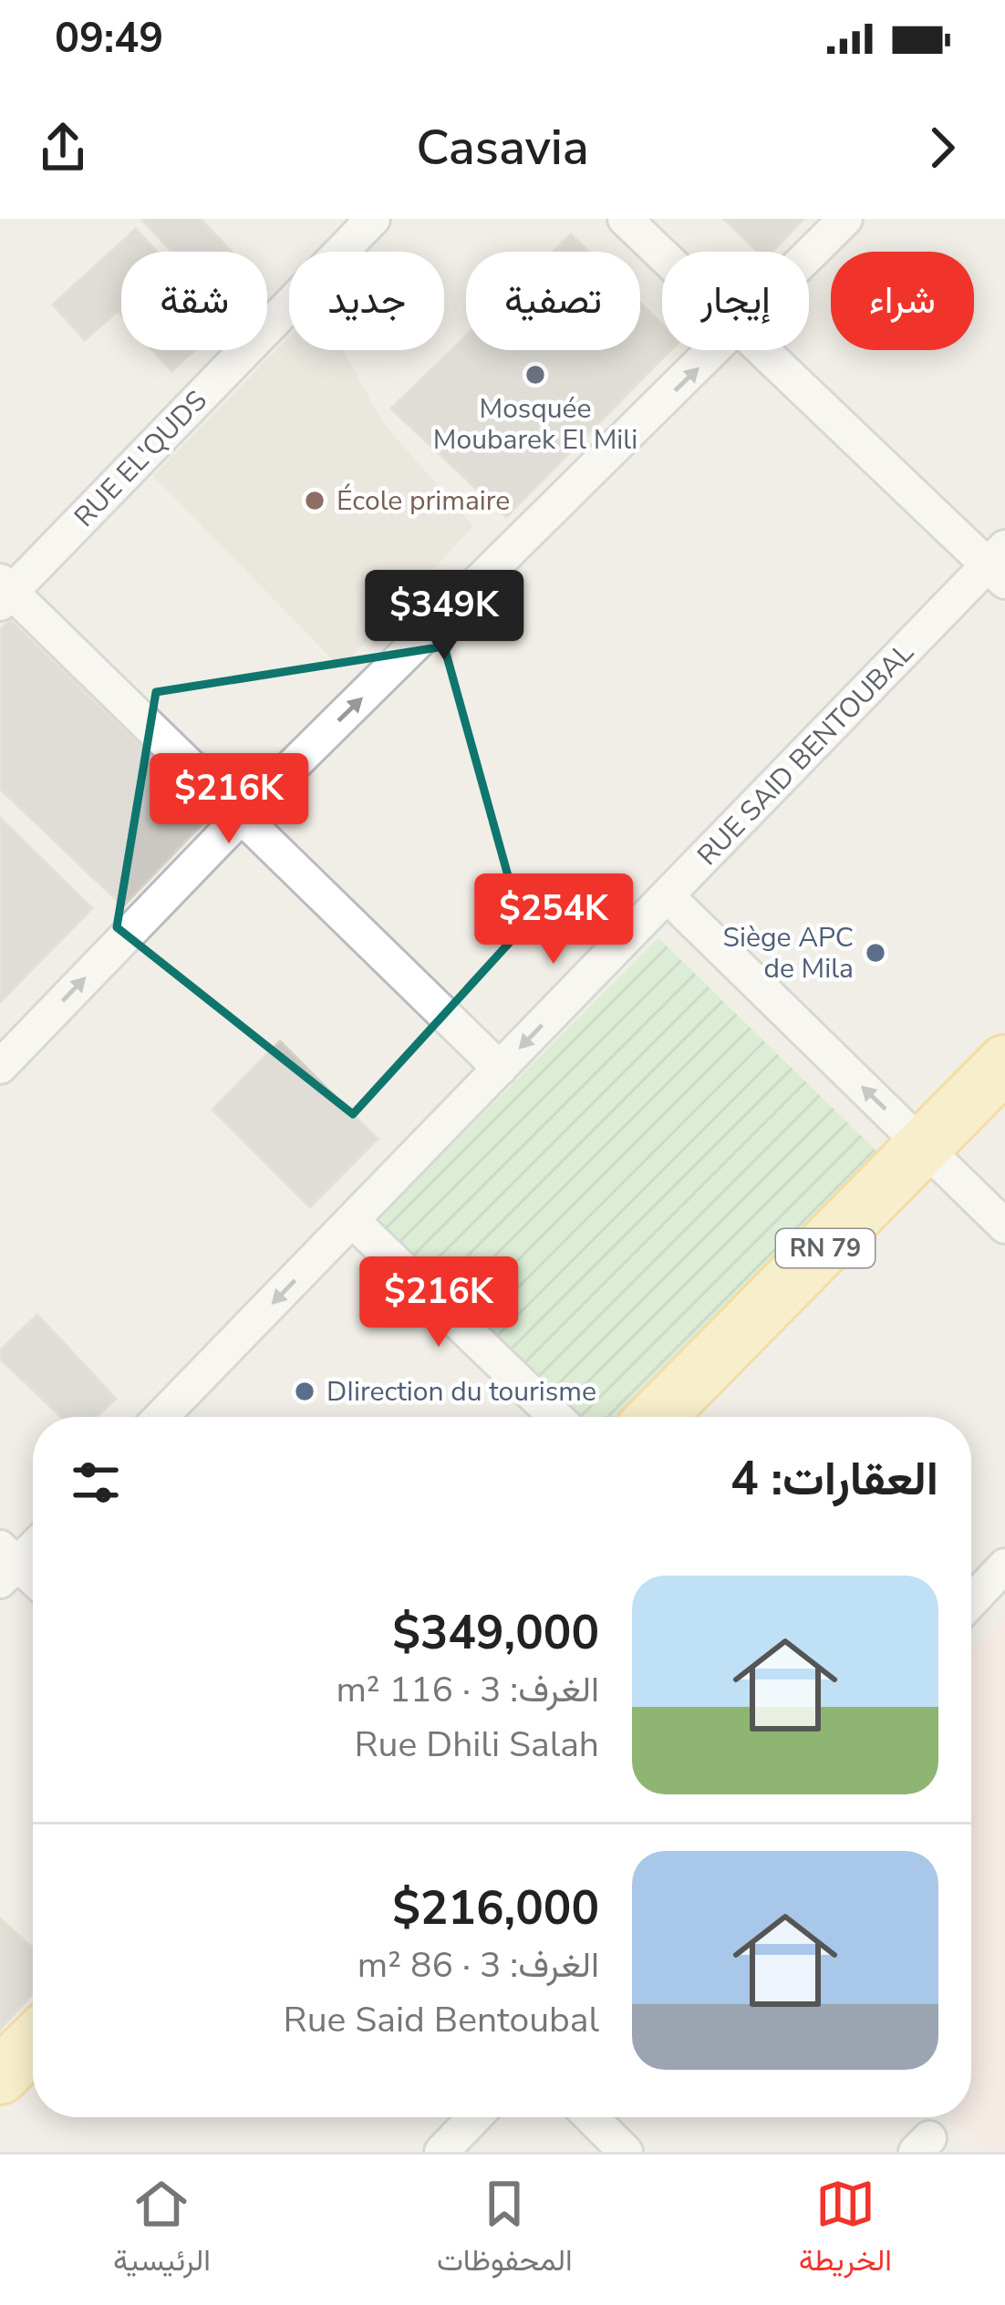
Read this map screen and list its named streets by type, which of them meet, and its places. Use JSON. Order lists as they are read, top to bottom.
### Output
{
  "streets": {
    "main road": ["RN 79"],
    "street": ["RUE EL'QUDS", "RUE SAID BENTOUBAL"]
  },
  "one_way": ["RUE SAID BENTOUBAL"],
  "places": [
    "Mosquée Moubarek El Mili",
    "École primaire",
    "Siège APC de Mila",
    "DIirection du tourisme"
  ],
  "page": {
    "status": "09:49",
    "header": "Casavia",
    "chip": [
      "شراء",
      "إيجار",
      "تصفية",
      "جديد",
      "شقة"
    ],
    "price": [
      "$349K",
      "$216K",
      "$254K",
      "$216K"
    ],
    "heading": "العقارات: 4",
    "list": [
      {
        "name": "$349,000",
        "note": "الغرف: 3 · 116 m² · Rue Dhili Salah"
      },
      {
        "name": "$216,000",
        "note": "الغرف: 3 · 86 m² · Rue Said Bentoubal"
      }
    ],
    "tabs": ["الخريطة", "المحفوظات", "الرئيسية"]
  }
}
